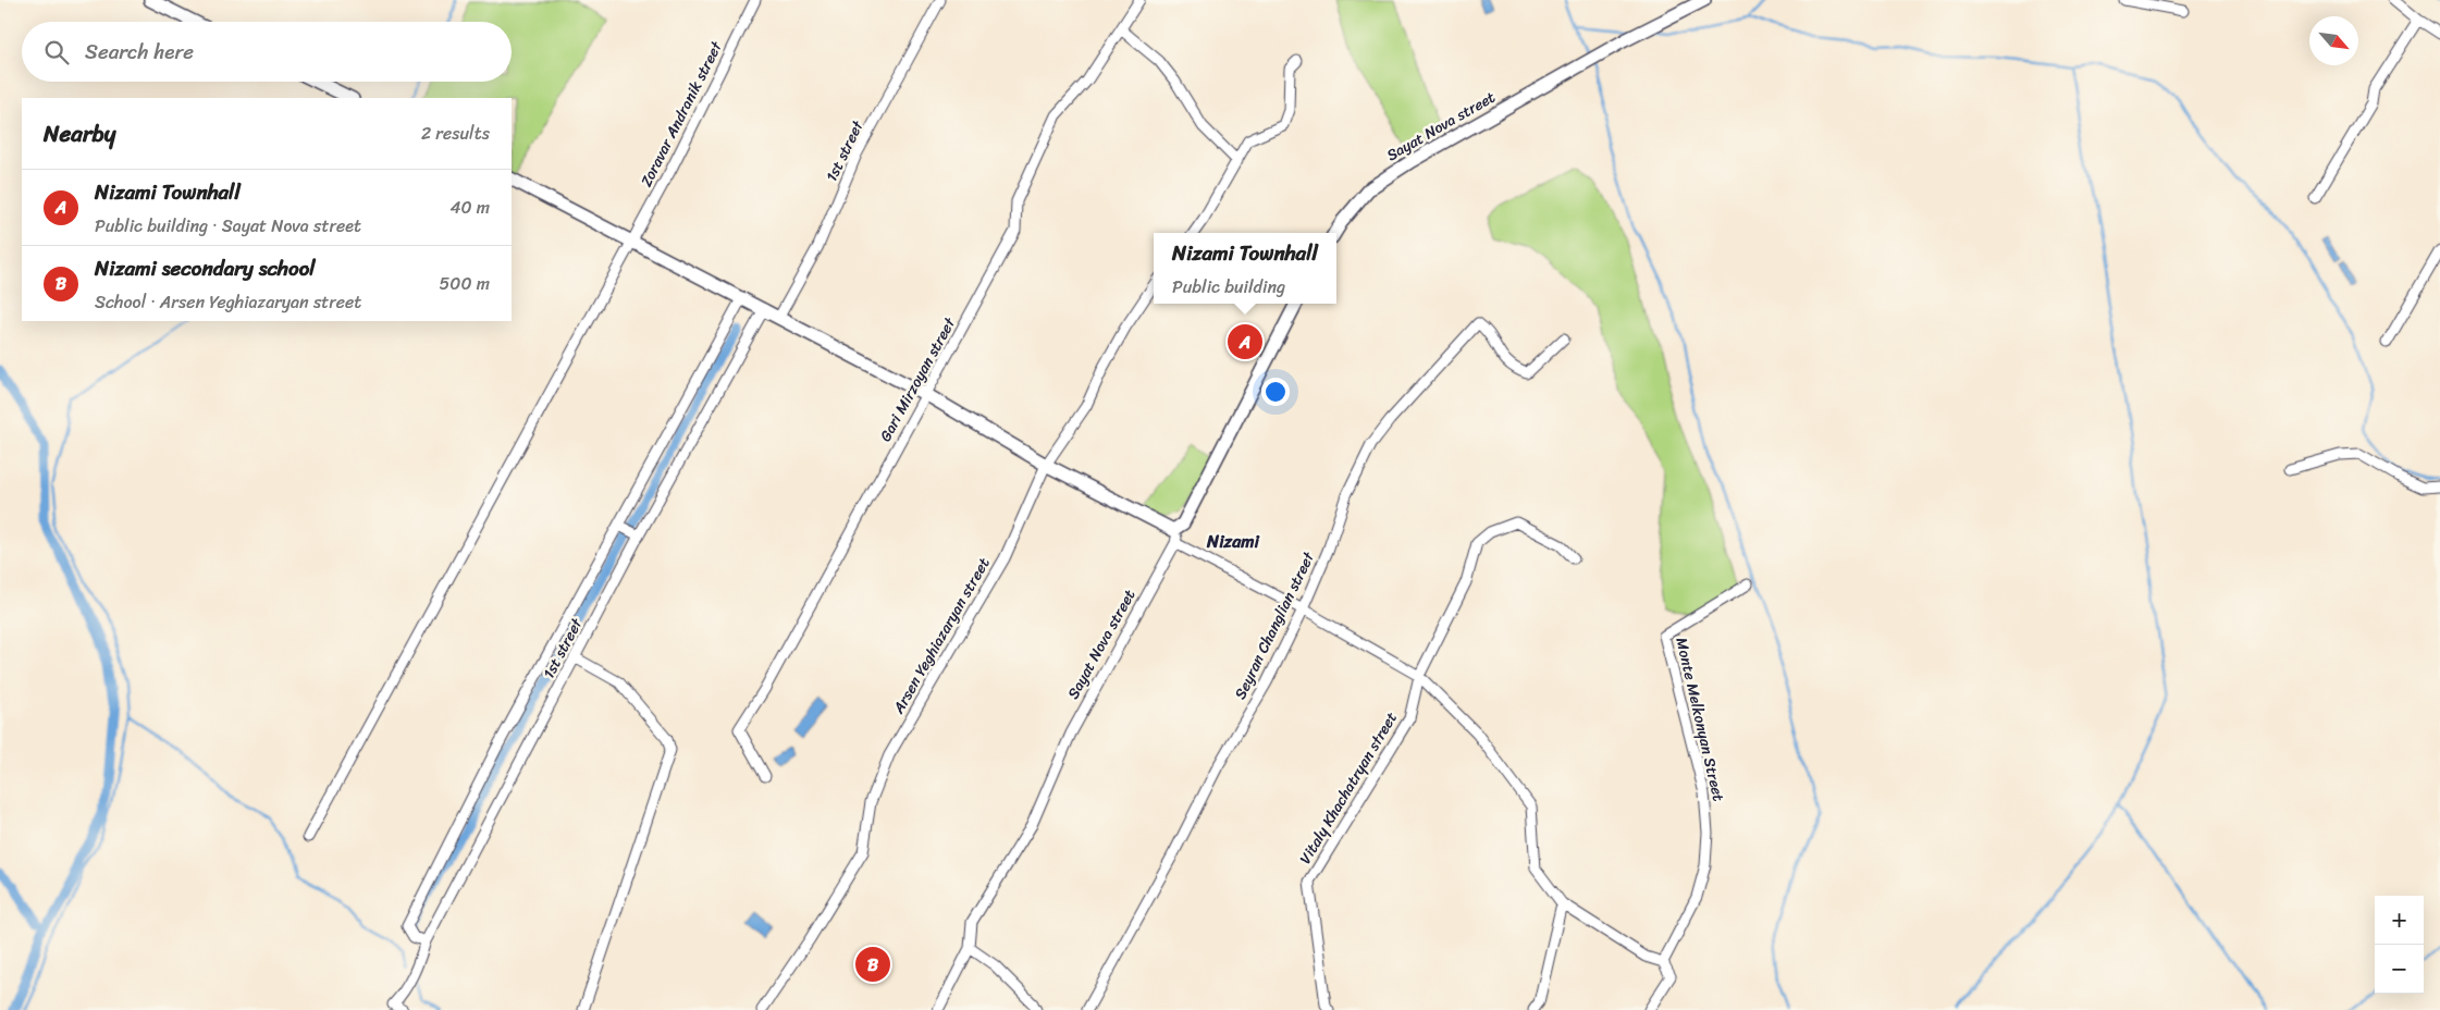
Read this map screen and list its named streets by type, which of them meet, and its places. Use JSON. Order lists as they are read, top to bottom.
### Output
{
  "streets": {
    "main road": ["Sayat Nova street"],
    "street": [
      "Zoravar Andranik street",
      "1st street",
      "Gari Mirzoyan street",
      "Seyran Changlian street",
      "Arsen Yeghiazaryan street",
      "Monte Melkonyan Street",
      "Vitaly Khachatryan street"
    ]
  },
  "districts": ["Nizami"],
  "north": "bottom right",
  "page": {
    "search": "Search here",
    "heading": ["Nearby", "2 results"],
    "list": [
      {
        "mark": "A",
        "name": "Nizami Townhall",
        "note": "Public building · Sayat Nova street",
        "value": "40 m"
      },
      {
        "mark": "B",
        "name": "Nizami secondary school",
        "note": "School · Arsen Yeghiazaryan street",
        "value": "500 m"
      }
    ],
    "popup": ["Nizami Townhall", "Public building"],
    "pins": ["A", "B"],
    "map_buttons": ["+", "−"]
  }
}
